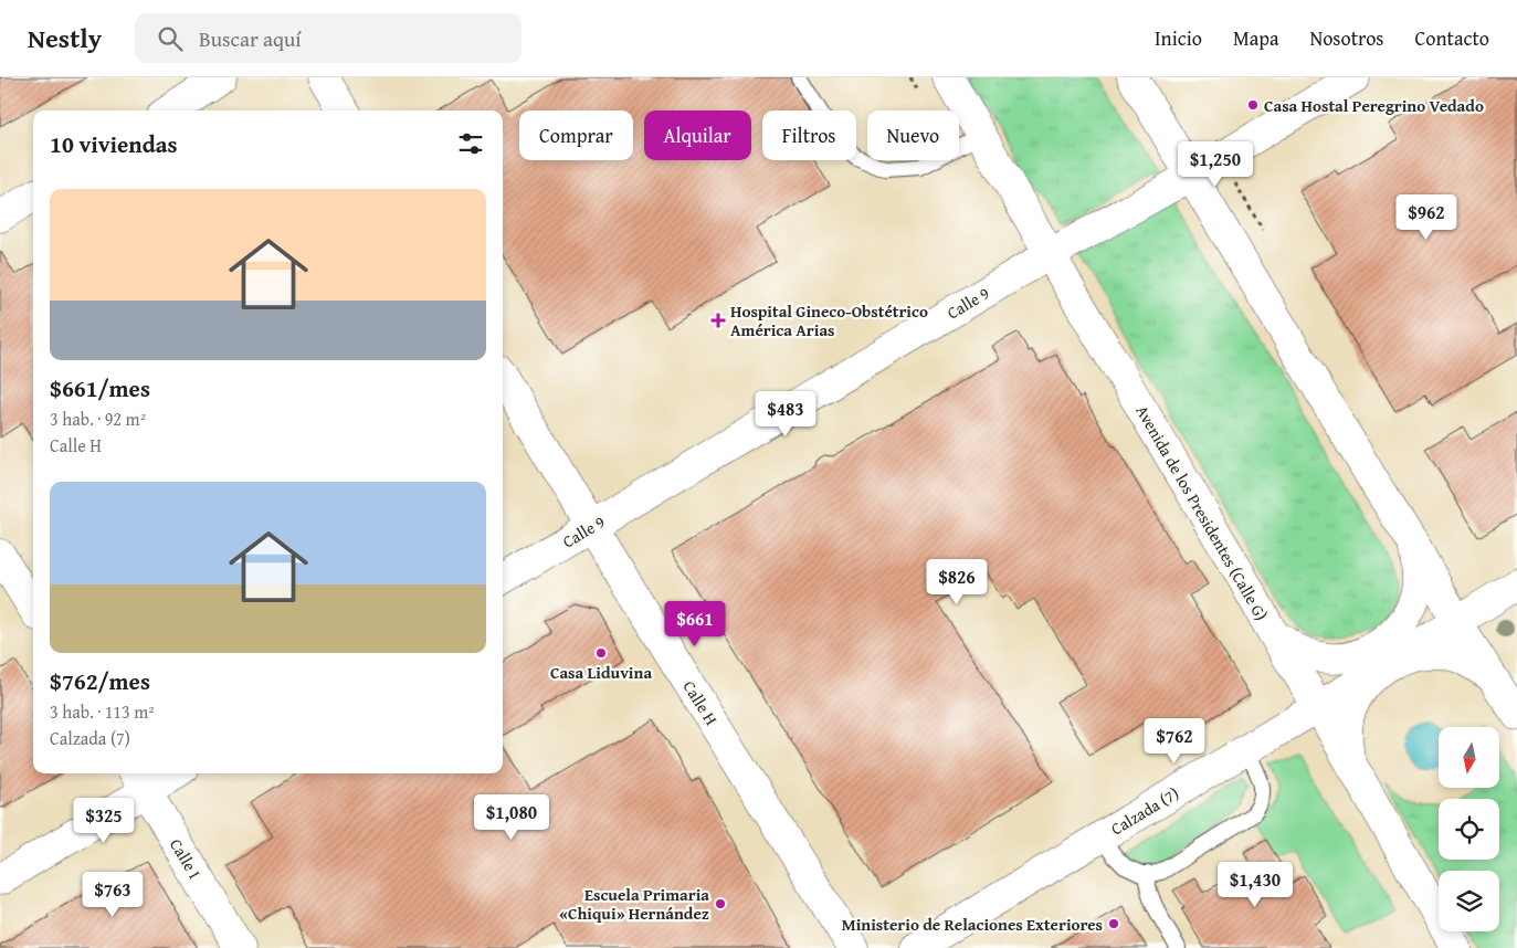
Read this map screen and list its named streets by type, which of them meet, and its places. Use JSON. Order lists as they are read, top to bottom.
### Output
{
  "streets": {
    "main road": [
      "Calle 9",
      "Avenida de los Presidentes (Calle G)",
      "Calle H",
      "Calzada (7)",
      "Calle I"
    ]
  },
  "crossings": [
    ["Calle 9", "Avenida de los Presidentes (Calle G)"],
    ["Calle 9", "Calle H"],
    ["Avenida de los Presidentes (Calle G)", "Calzada (7)"]
  ],
  "places": {
    "other": [
      "Casa Hostal Peregrino Vedado",
      "Casa Liduvina",
      "Escuela Primaria «Chiqui» Hernández",
      "Ministerio de Relaciones Exteriores"
    ],
    "health": ["Hospital Gineco-Obstétrico América Arias"]
  },
  "north": "bottom",
  "page": {
    "header": "Nestly",
    "search": "Buscar aquí",
    "nav": [
      "Inicio",
      "Mapa",
      "Nosotros",
      "Contacto"
    ],
    "chip": [
      "Comprar",
      "Alquilar",
      "Filtros",
      "Nuevo"
    ],
    "heading": "10 viviendas",
    "price": [
      "$1,250",
      "$962",
      "$483",
      "$826",
      "$661",
      "$762",
      "$1,080",
      "$325",
      "$1,430",
      "$763"
    ],
    "list": [
      {
        "name": "$661/mes",
        "note": "3 hab. · 92 m² · Calle H"
      },
      {
        "name": "$762/mes",
        "note": "3 hab. · 113 m² · Calzada (7)"
      }
    ]
  }
}
